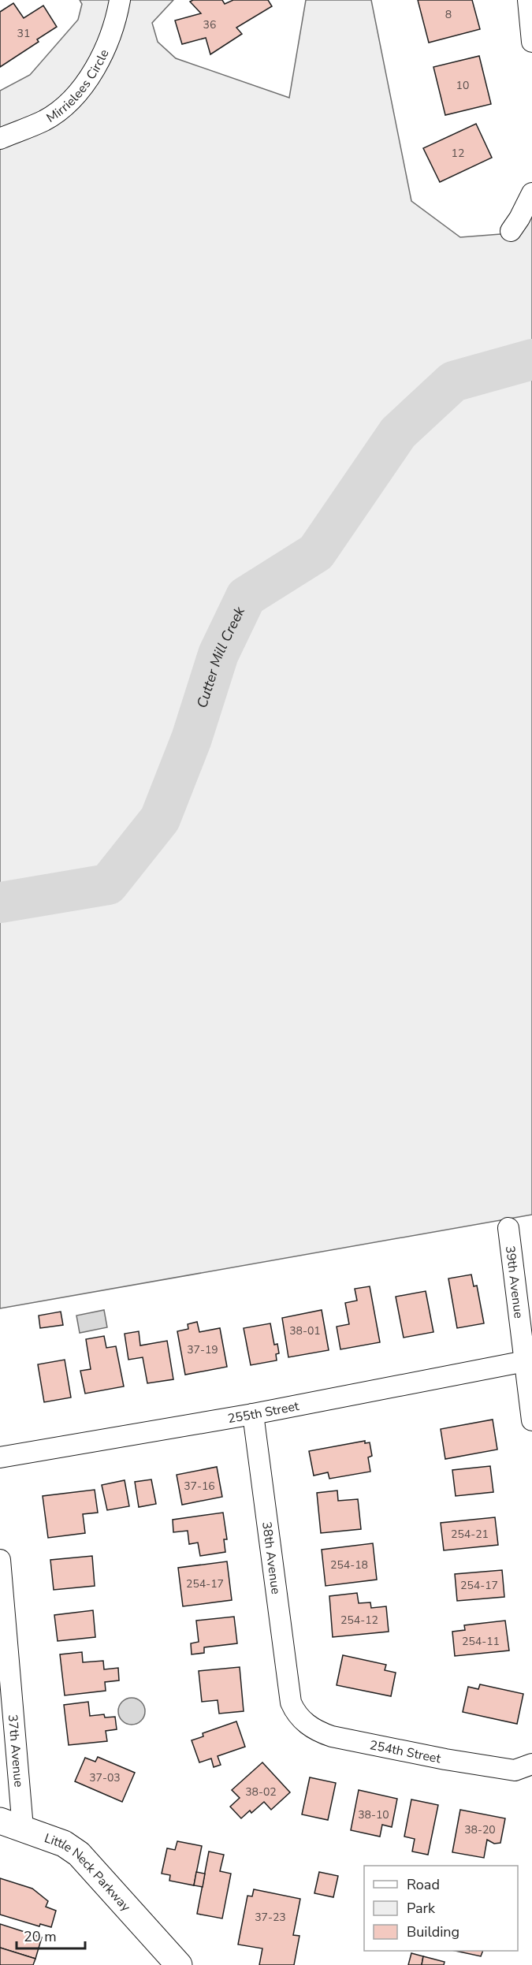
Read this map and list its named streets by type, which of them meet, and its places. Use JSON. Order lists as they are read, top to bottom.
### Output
{
  "streets": {
    "street": [
      "Mirrielees Circle",
      "39th Avenue",
      "255th Street",
      "38th Avenue",
      "37th Avenue",
      "254th Street",
      "Little Neck Parkway"
    ]
  },
  "crossings": [
    ["39th Avenue", "255th Street"],
    ["255th Street", "38th Avenue"],
    ["38th Avenue", "254th Street"],
    ["37th Avenue", "Little Neck Parkway"]
  ],
  "water": ["Cutter Mill Creek"],
  "house_numbers": [
    "8",
    "36",
    "31",
    "10",
    "12",
    "38-01",
    "37-19",
    "37-16",
    "254-21",
    "254-18",
    "254-17",
    "254-17",
    "254-12",
    "254-11",
    "37-03",
    "38-02",
    "38-10",
    "38-20",
    "37-23"
  ],
  "legend": ["Road", "Park", "Building"],
  "scale_bar": "20 m"
}
